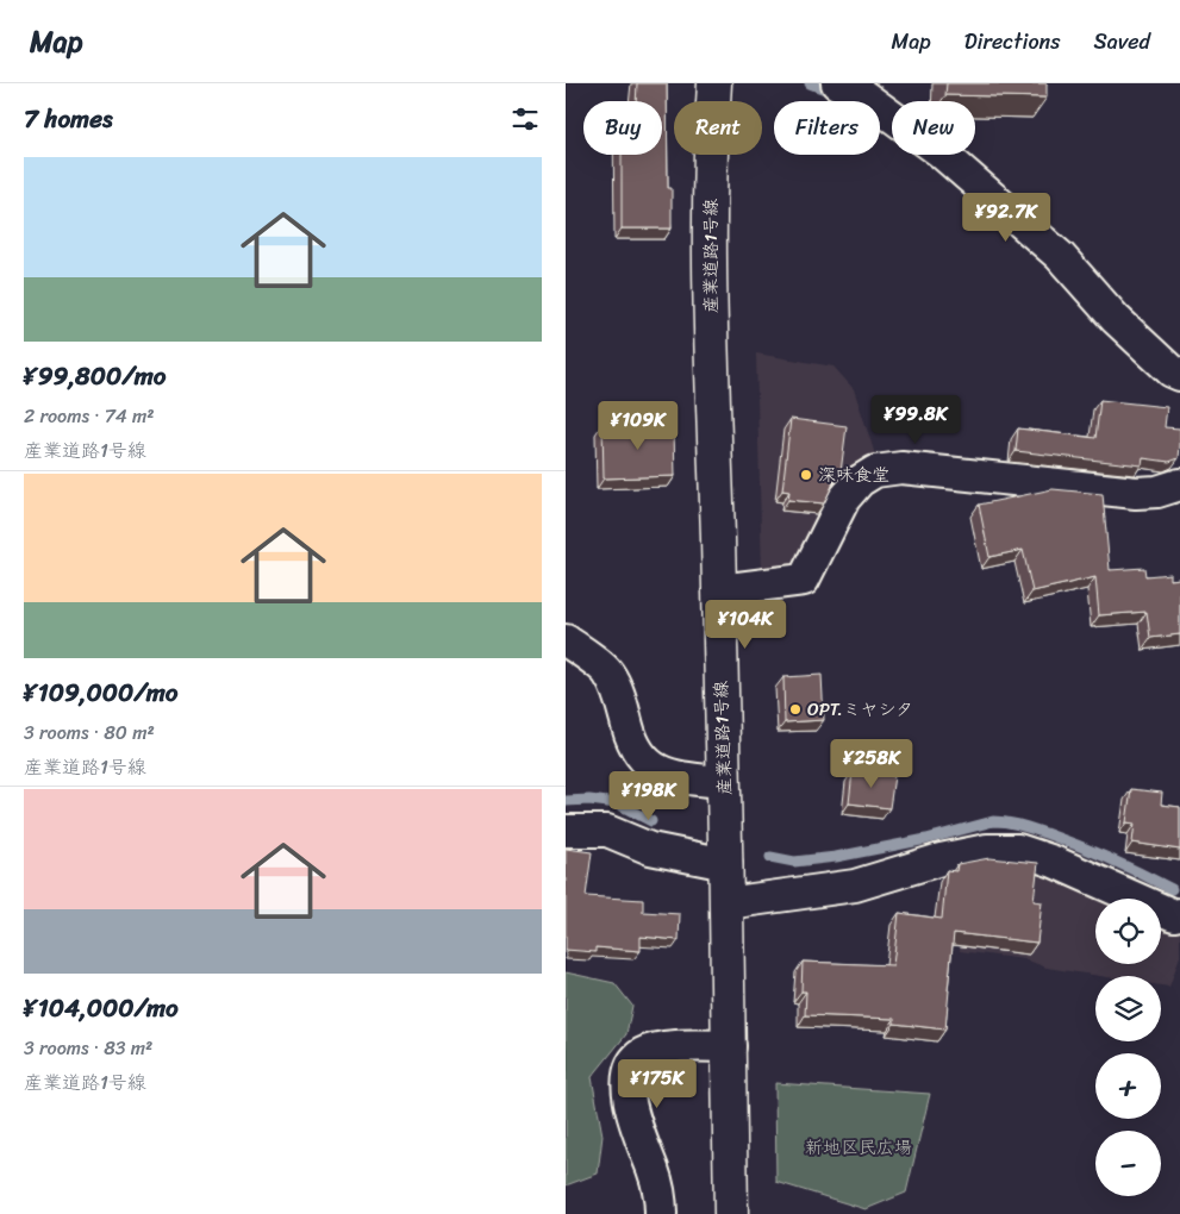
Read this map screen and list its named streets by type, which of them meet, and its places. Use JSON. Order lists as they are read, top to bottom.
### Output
{
  "streets": {
    "street": ["産業道路1号線"]
  },
  "parks": ["新地区民広場"],
  "places": ["深味食堂", "OPT.ミヤシタ"],
  "page": {
    "header": "Map",
    "nav": ["Map", "Directions", "Saved"],
    "heading": "7 homes",
    "chip": [
      "Buy",
      "Rent",
      "Filters",
      "New"
    ],
    "list": [
      {
        "name": "¥99,800/mo",
        "note": "2 rooms · 74 m² · 産業道路1号線"
      },
      {
        "name": "¥109,000/mo",
        "note": "3 rooms · 80 m² · 産業道路1号線"
      },
      {
        "name": "¥104,000/mo",
        "note": "3 rooms · 83 m² · 産業道路1号線"
      }
    ],
    "price": [
      "¥92.7K",
      "¥99.8K",
      "¥109K",
      "¥104K",
      "¥258K",
      "¥198K",
      "¥175K"
    ],
    "map_buttons": ["+", "−"]
  }
}
